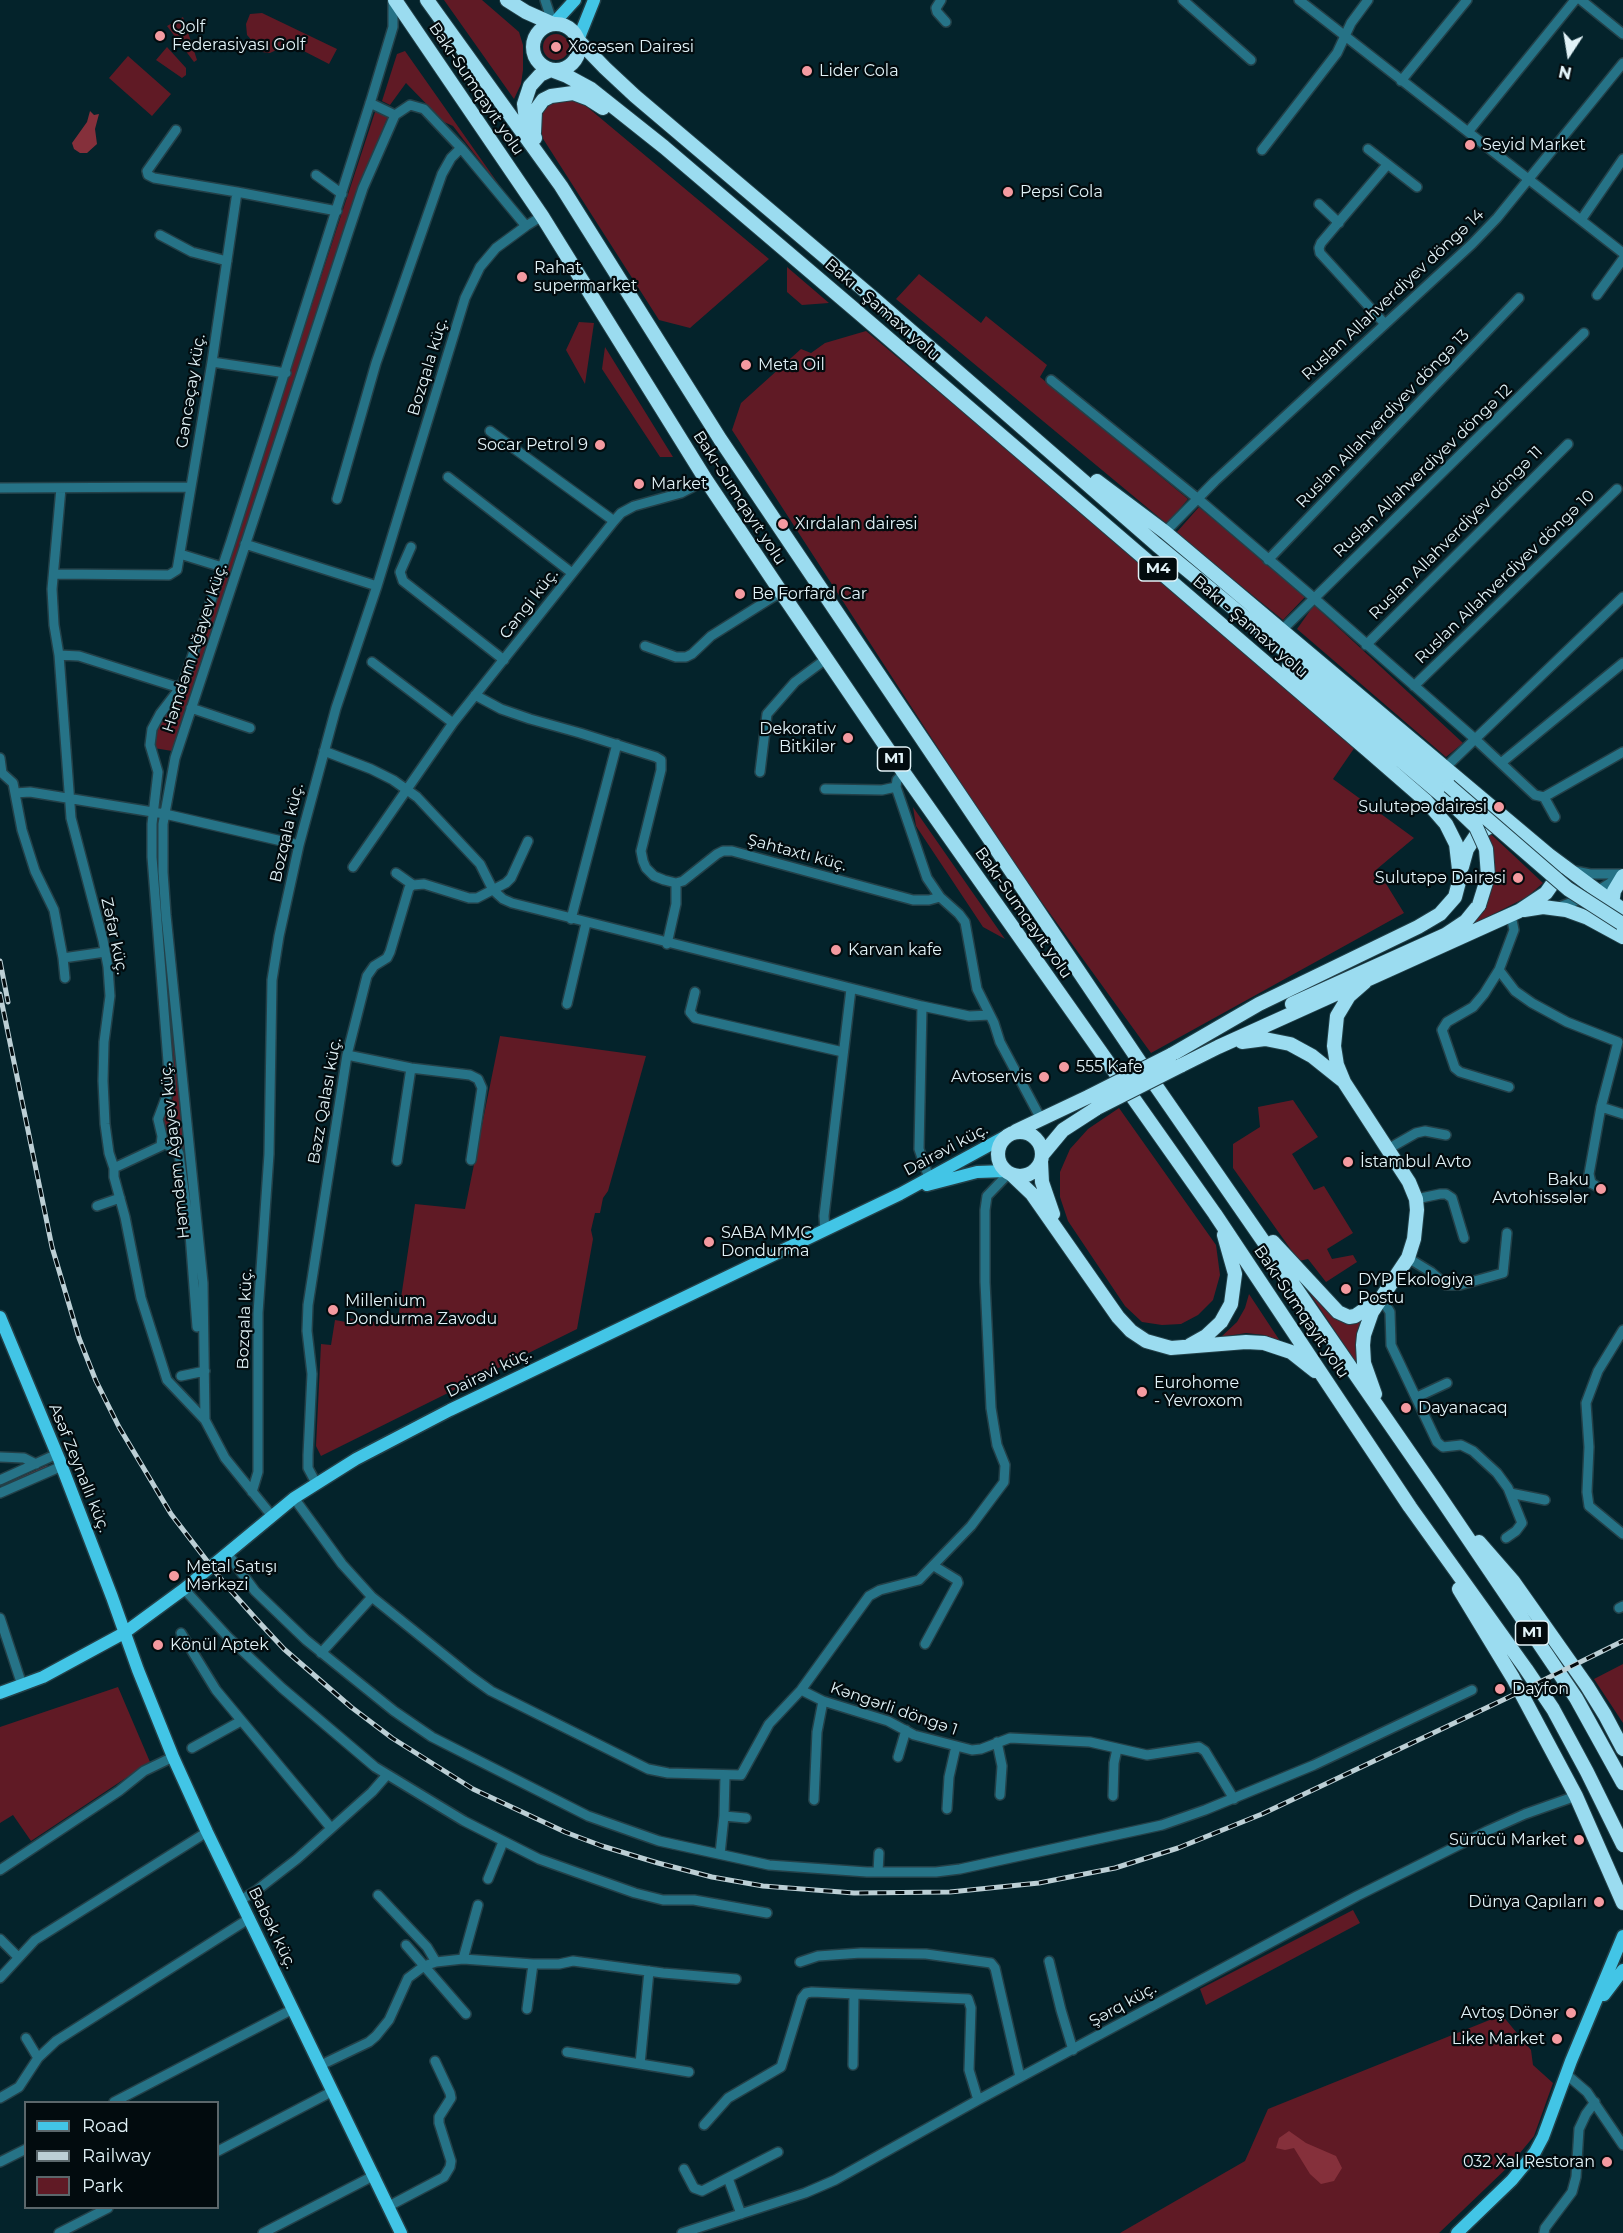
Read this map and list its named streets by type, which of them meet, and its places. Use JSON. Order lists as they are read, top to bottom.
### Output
{
  "streets": {
    "highway": [
      "Bakı-Sumqayıt yolu",
      "Bakı - Şamaxı yolu",
      "M4",
      "M1"
    ],
    "main road": ["Dairəvi küç.", "Asəf Zeynallı küç.", "Babək küç."],
    "street": [
      "Ruslan Allahverdiyev döngə 14",
      "Bozqala küç.",
      "Gəncəçay küç.",
      "Ruslan Allahverdiyev döngə 13",
      "Ruslan Allahverdiyev döngə 12",
      "Ruslan Allahverdiyev döngə 11",
      "Ruslan Allahverdiyev döngə 10",
      "Cəngi küç.",
      "Həmdəm Ağayev küç.",
      "Şahtaxtı küç.",
      "Zəfər küç.",
      "Bəzz Qalası küç.",
      "Kəngərli döngə 1",
      "Şərq küç."
    ]
  },
  "crossings": [
    ["Bakı-Sumqayıt yolu", "Cəngi küç."],
    ["Ruslan Allahverdiyev döngə 14", "Bakı - Şamaxı yolu"],
    ["Bakı - Şamaxı yolu", "Ruslan Allahverdiyev döngə 12"],
    ["Bakı - Şamaxı yolu", "Dairəvi küç."],
    ["Gəncəçay küç.", "Zəfər küç."],
    ["Həmdəm Ağayev küç.", "Zəfər küç."],
    ["Bəzz Qalası küç.", "Dairəvi küç."],
    ["Dairəvi küç.", "Asəf Zeynallı küç."],
    ["Dairəvi küç.", "Babək küç."],
    ["Asəf Zeynallı küç.", "Babək küç."]
  ],
  "places": [
    "Qolf Federasiyası Golf",
    "Xocəsən Dairəsi",
    "Lider Cola",
    "Seyid Market",
    "Pepsi Cola",
    "Rahat supermarket",
    "Meta Oil",
    "Socar Petrol 9",
    "Market",
    "Xırdalan dairəsi",
    "Be Forfard Car",
    "Dekorativ Bitkilər",
    "Sulutəpə dairəsi",
    "Sulutəpə Dairəsi",
    "Karvan kafe",
    "555 Kafe",
    "Avtoservis",
    "İstambul Avto",
    "Baku Avtohissələr",
    "SABA MMC Dondurma",
    "DYP Ekologiya Postu",
    "Millenium Dondurma Zavodu",
    "Eurohome - Yevroxom",
    "Dayanacaq",
    "Metal Satışı Mərkəzi",
    "Könül Aptek",
    "Dayfon",
    "Sürücü Market",
    "Dünya Qapıları",
    "Avtoş Dönər",
    "Like Market",
    "032 Xal Restoran"
  ],
  "legend": ["Road", "Railway", "Park"],
  "north": "bottom"
}
